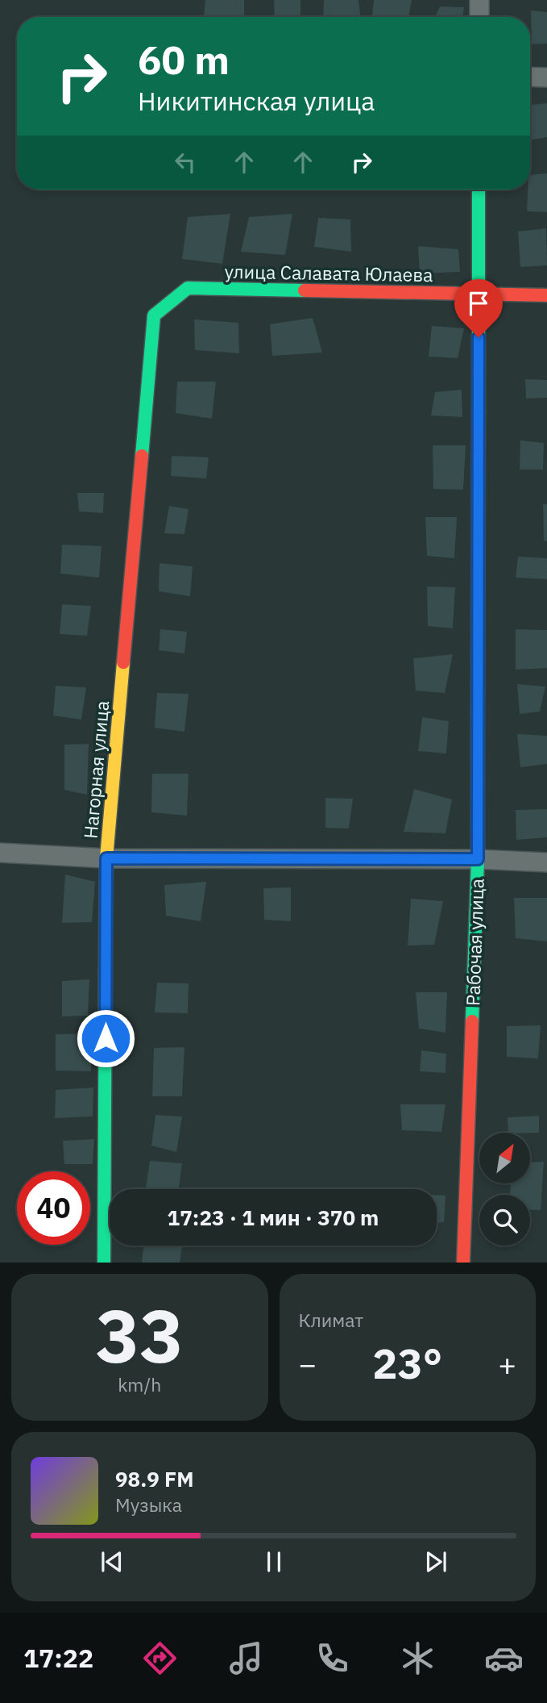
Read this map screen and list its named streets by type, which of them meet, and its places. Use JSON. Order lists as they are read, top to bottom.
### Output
{
  "streets": {
    "street": ["улица Салавата Юлаева", "Нагорная улица", "Рабочая улица"]
  },
  "crossings": [
    ["улица Салавата Юлаева", "Нагорная улица"],
    ["улица Салавата Юлаева", "Рабочая улица"]
  ],
  "north": "top right",
  "page": {
    "turn": ["60 m", "Никитинская улица"],
    "limit": "40",
    "trip": "17:23 · 1 мин · 370 m",
    "tile": [
      ["33", "km/h"],
      "Климат"
    ],
    "heat": ["−", "23°", "+"],
    "song": ["98.9 FM", "Музыка"],
    "tabs": "17:22"
  }
}
